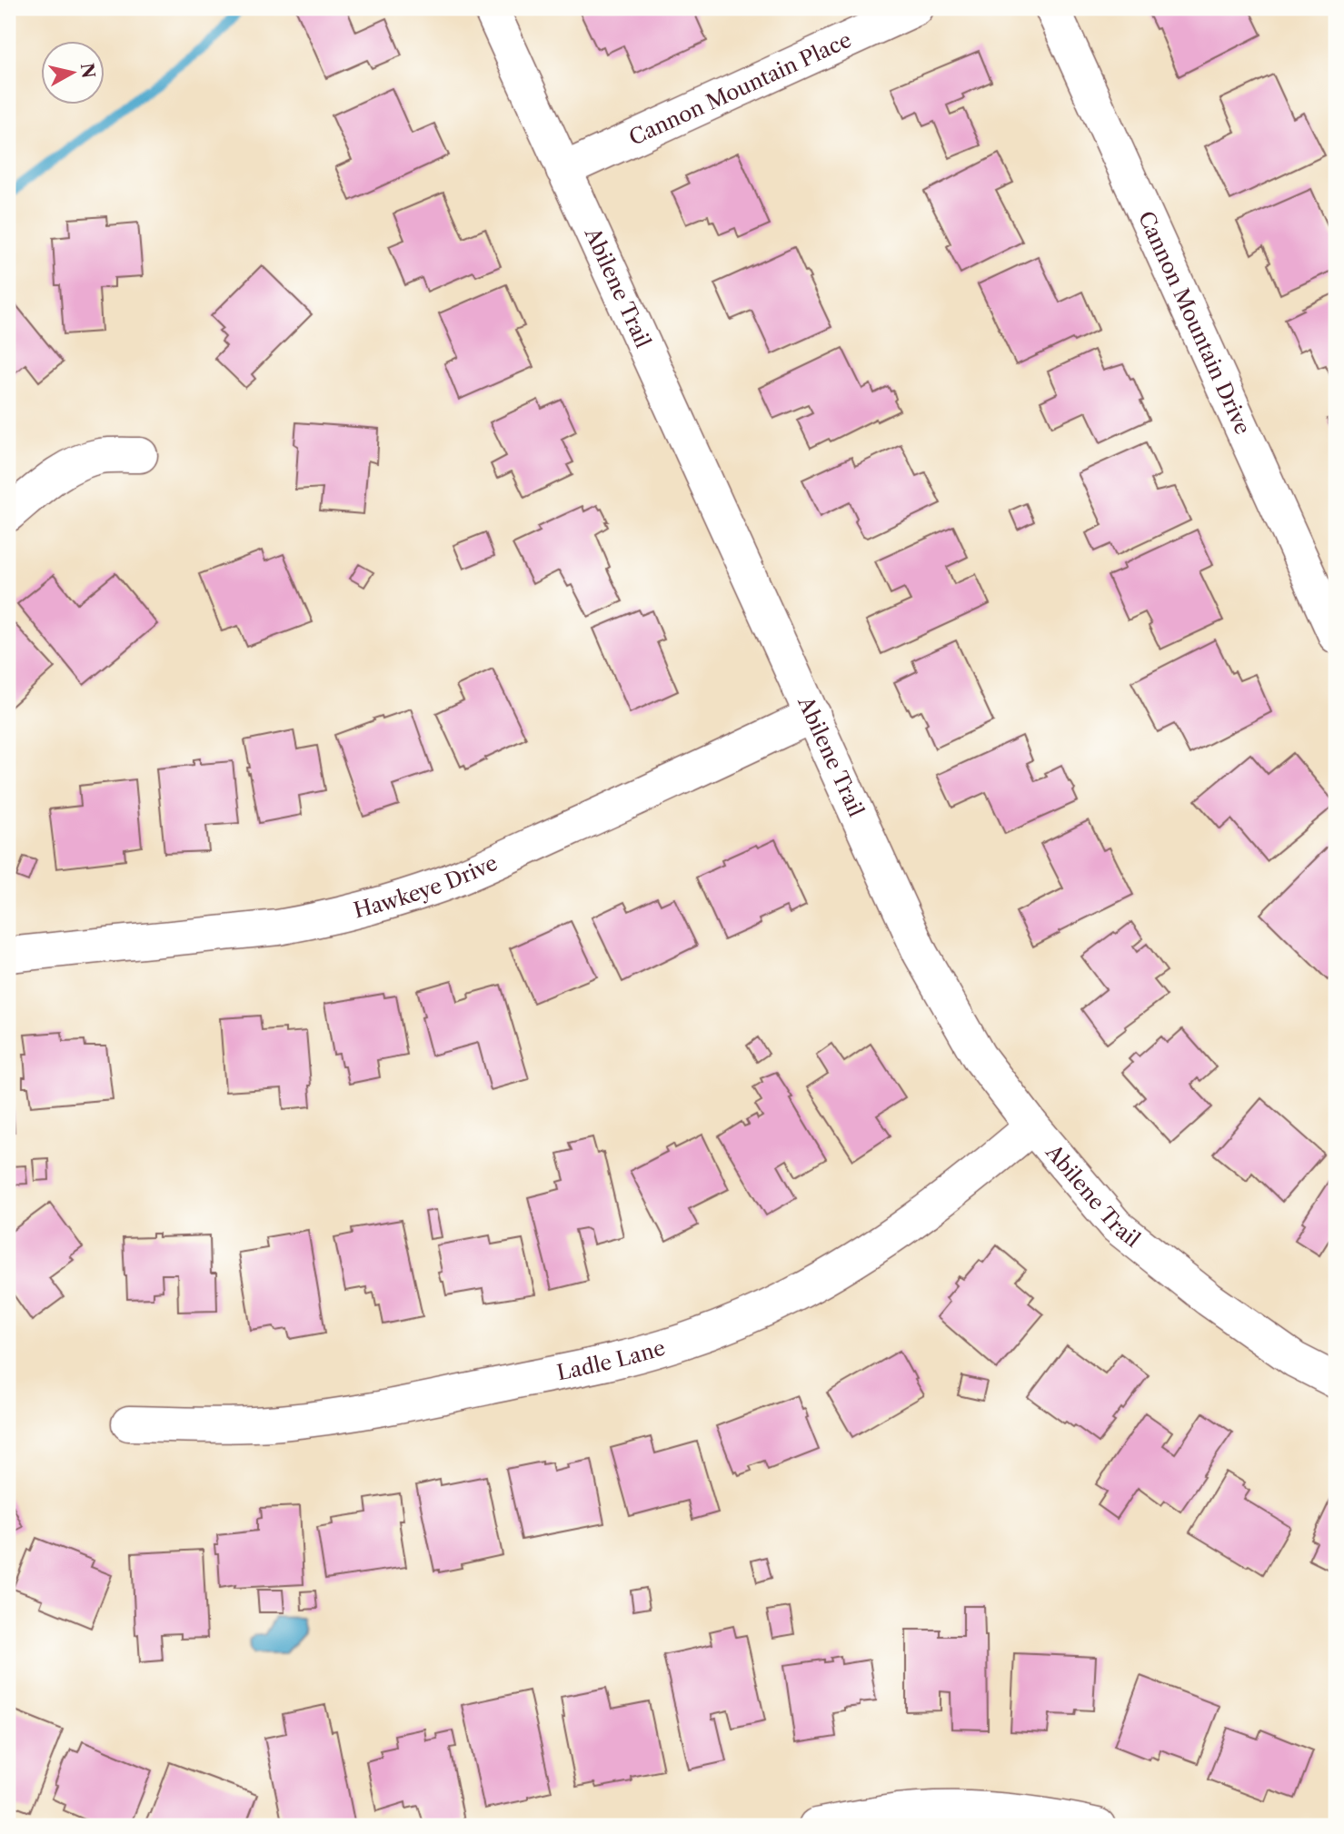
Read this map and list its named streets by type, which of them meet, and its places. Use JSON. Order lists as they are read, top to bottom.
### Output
{
  "streets": {
    "street": [
      "Cannon Mountain Place",
      "Abilene Trail",
      "Cannon Mountain Drive",
      "Hawkeye Drive",
      "Ladle Lane"
    ]
  },
  "crossings": [
    ["Cannon Mountain Place", "Abilene Trail"],
    ["Abilene Trail", "Hawkeye Drive"],
    ["Abilene Trail", "Ladle Lane"]
  ],
  "north": "right"
}
